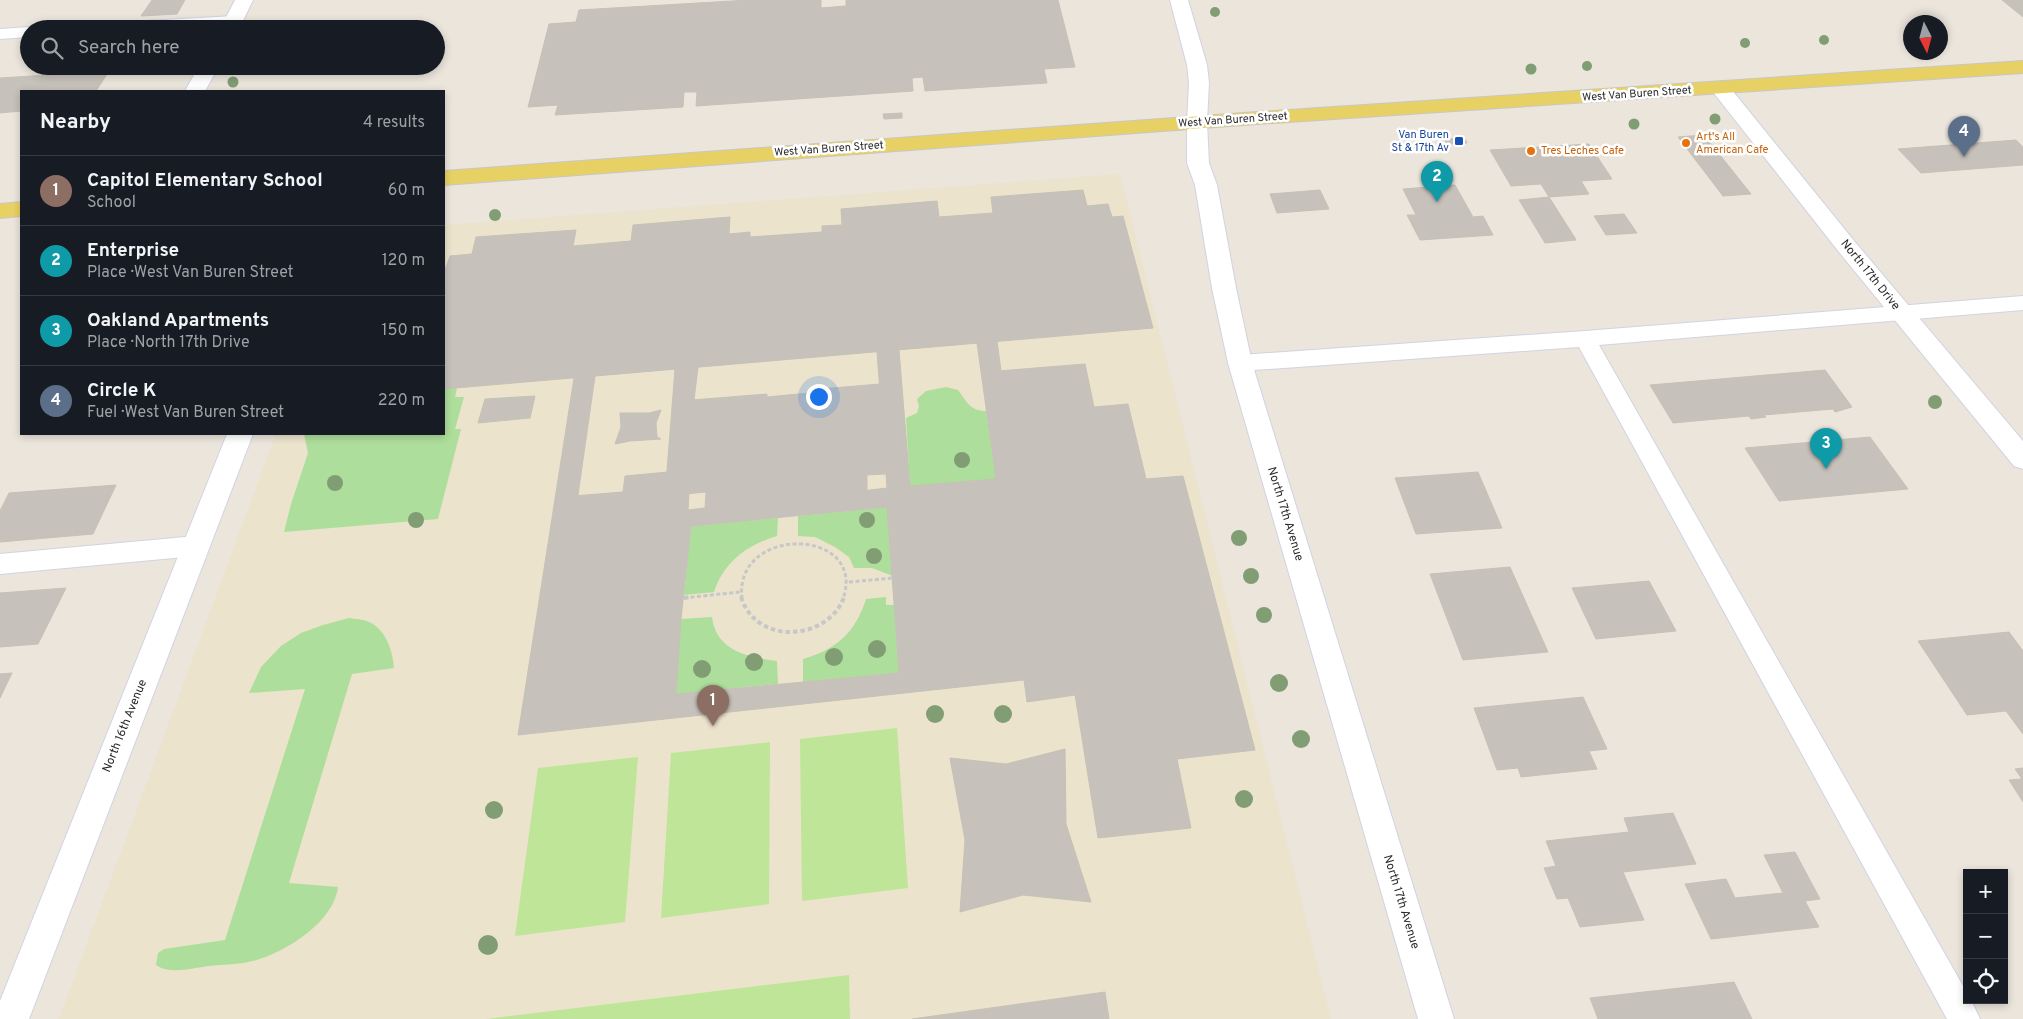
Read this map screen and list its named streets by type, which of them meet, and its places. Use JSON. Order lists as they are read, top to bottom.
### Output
{
  "streets": {
    "main road": ["West Van Buren Street"],
    "street": ["North 17th Drive", "North 17th Avenue", "North 16th Avenue"]
  },
  "crossings": [
    ["West Van Buren Street", "North 17th Drive"],
    ["West Van Buren Street", "North 17th Avenue"]
  ],
  "places": {
    "transit": ["Van Buren St & 17th Av"],
    "other": ["Art's All American Cafe", "Tres Leches Cafe"]
  },
  "north": "bottom",
  "page": {
    "search": "Search here",
    "heading": ["Nearby", "4 results"],
    "pins": [
      "4",
      "2",
      "3",
      "1"
    ],
    "list": [
      {
        "mark": "1",
        "name": "Capitol Elementary School",
        "note": "School",
        "value": "60 m"
      },
      {
        "mark": "2",
        "name": "Enterprise",
        "note": "Place · West Van Buren Street",
        "value": "120 m"
      },
      {
        "mark": "3",
        "name": "Oakland Apartments",
        "note": "Place · North 17th Drive",
        "value": "150 m"
      },
      {
        "mark": "4",
        "name": "Circle K",
        "note": "Fuel · West Van Buren Street",
        "value": "220 m"
      }
    ],
    "map_buttons": ["+", "−"]
  }
}
